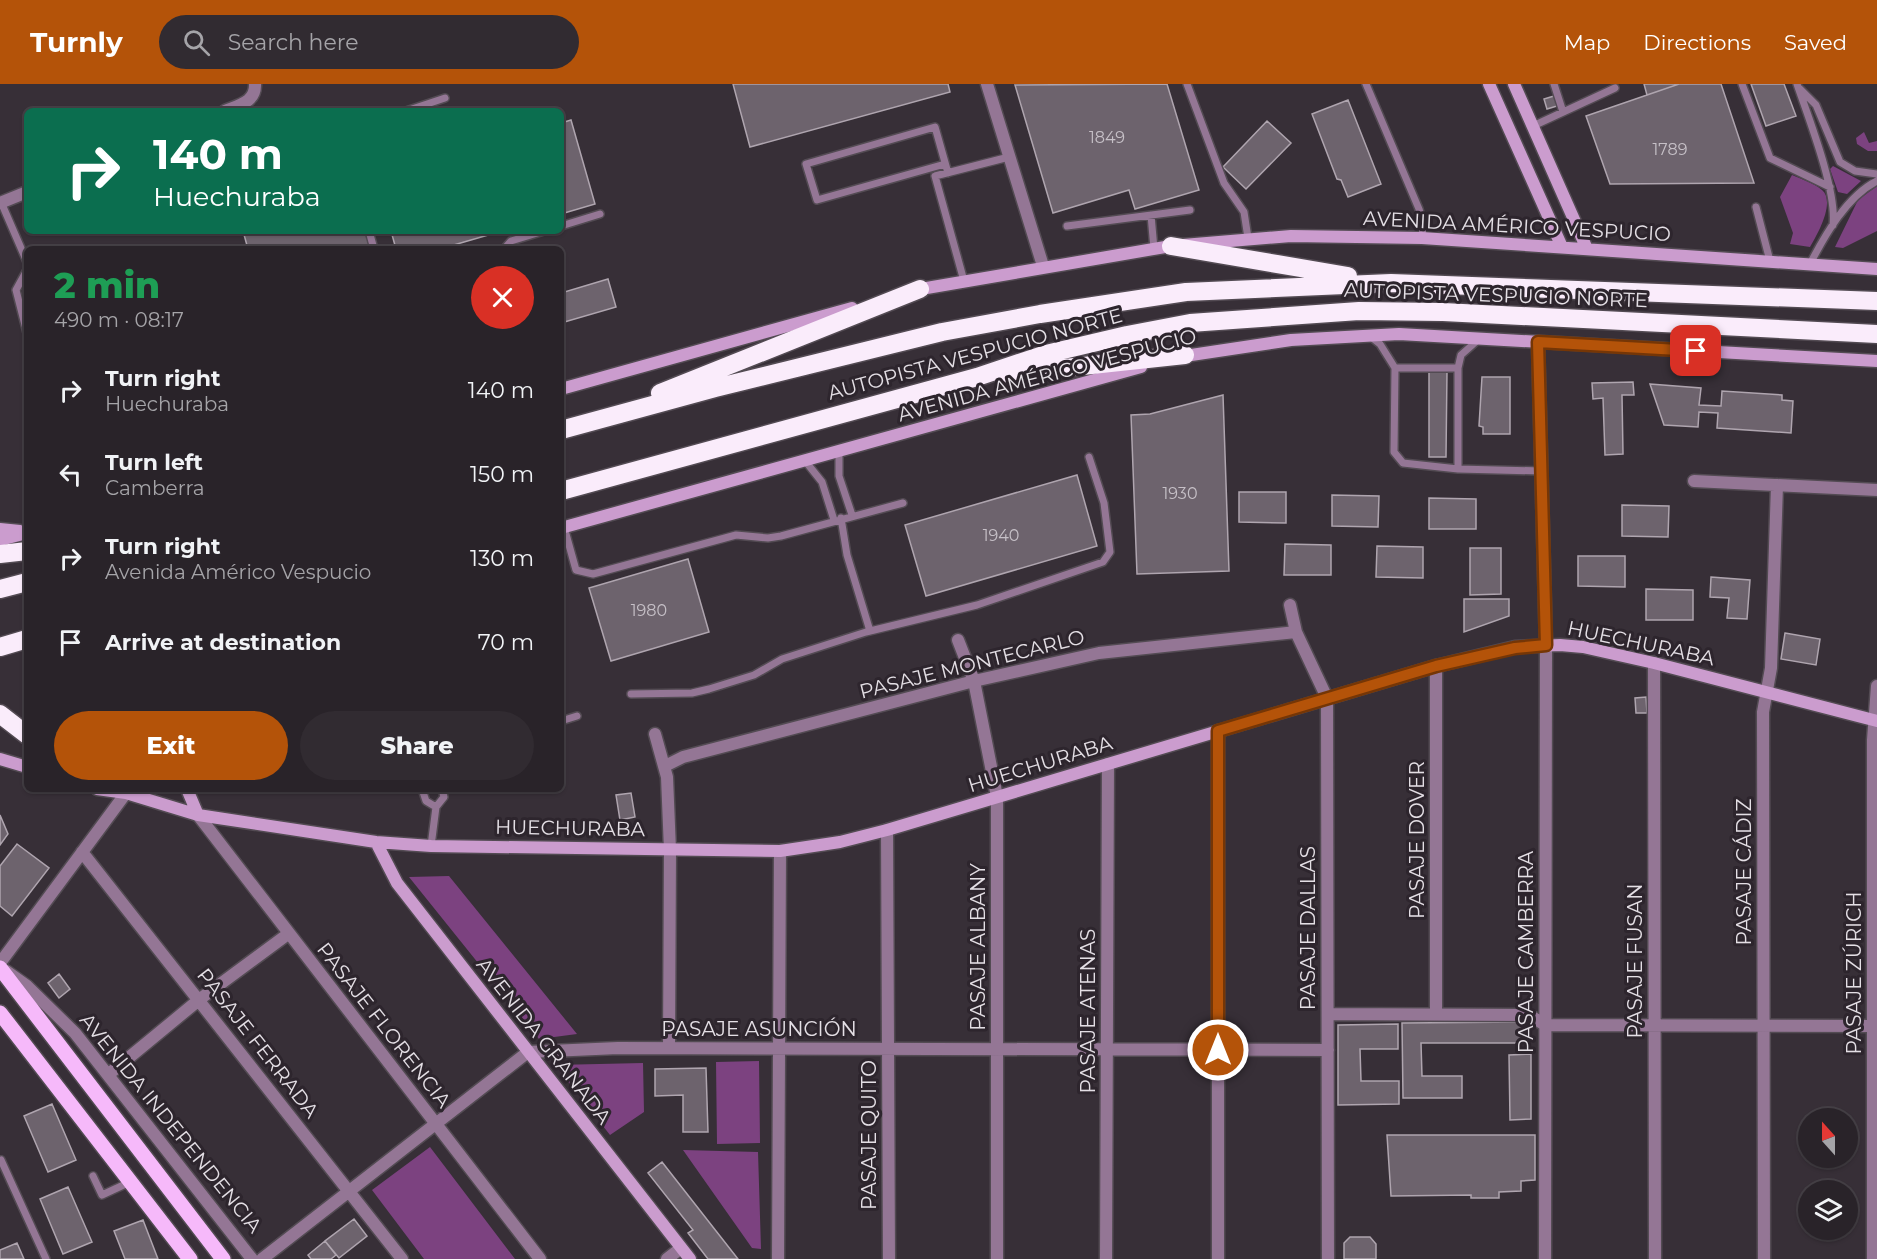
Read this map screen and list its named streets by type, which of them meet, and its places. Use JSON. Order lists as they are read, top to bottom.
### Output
{
  "streets": {
    "highway": ["AUTOPISTA VESPUCIO NORTE"],
    "main road": [
      "AVENIDA AMÉRICO VESPUCIO",
      "HUECHURABA",
      "AVENIDA GRANADA",
      "AVENIDA INDEPENDENCIA"
    ],
    "street": [
      "PASAJE MONTECARLO",
      "PASAJE DOVER",
      "PASAJE CÁDIZ",
      "PASAJE DALLAS",
      "PASAJE ALBANY",
      "PASAJE CAMBERRA",
      "PASAJE FUSAN",
      "PASAJE ZÚRICH",
      "PASAJE ATENAS",
      "PASAJE FLORENCIA",
      "PASAJE ASUNCIÓN",
      "PASAJE FERRADA",
      "PASAJE QUITO"
    ]
  },
  "crossings": [
    ["AVENIDA AMÉRICO VESPUCIO", "PASAJE CAMBERRA"],
    ["HUECHURABA", "PASAJE DOVER"],
    ["HUECHURABA", "PASAJE CÁDIZ"],
    ["HUECHURABA", "PASAJE DALLAS"],
    ["HUECHURABA", "PASAJE ALBANY"],
    ["HUECHURABA", "PASAJE CAMBERRA"],
    ["HUECHURABA", "PASAJE FUSAN"],
    ["HUECHURABA", "PASAJE ZÚRICH"],
    ["HUECHURABA", "PASAJE ATENAS"],
    ["HUECHURABA", "PASAJE FLORENCIA"],
    ["HUECHURABA", "AVENIDA GRANADA"],
    ["HUECHURABA", "PASAJE QUITO"],
    ["PASAJE MONTECARLO", "PASAJE DALLAS"],
    ["PASAJE MONTECARLO", "PASAJE ALBANY"],
    ["PASAJE DALLAS", "PASAJE ASUNCIÓN"],
    ["PASAJE ALBANY", "PASAJE ASUNCIÓN"],
    ["PASAJE ATENAS", "PASAJE ASUNCIÓN"],
    ["PASAJE ASUNCIÓN", "AVENIDA GRANADA"],
    ["PASAJE ASUNCIÓN", "PASAJE QUITO"]
  ],
  "house_numbers": [
    "1849",
    "1789",
    "1930",
    "1940",
    "1980"
  ],
  "north": "top",
  "page": {
    "header": "Turnly",
    "search": "Search here",
    "nav": ["Map", "Directions", "Saved"],
    "turn": ["140 m", "Huechuraba"],
    "heading": ["2 min", "490 m · 08:17"],
    "list": [
      {
        "name": "Turn right",
        "note": "Huechuraba",
        "value": "140 m"
      },
      {
        "name": "Turn left",
        "note": "Camberra",
        "value": "150 m"
      },
      {
        "name": "Turn right",
        "note": "Avenida Américo Vespucio",
        "value": "130 m"
      },
      {
        "name": "Arrive at destination",
        "value": "70 m"
      }
    ],
    "buttons": ["Exit", "Share"]
  }
}
